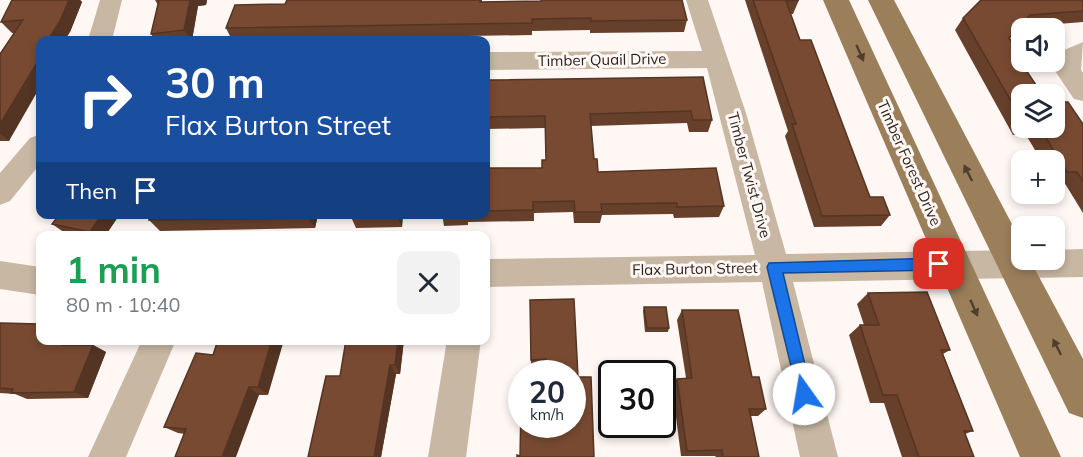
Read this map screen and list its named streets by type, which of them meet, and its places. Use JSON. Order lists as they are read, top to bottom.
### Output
{
  "streets": {
    "main road": ["Timber Forest Drive"],
    "street": ["Timber Quail Drive", "Timber Twist Drive", "Flax Burton Street"]
  },
  "crossings": [
    ["Timber Quail Drive", "Timber Twist Drive"],
    ["Timber Forest Drive", "Flax Burton Street"],
    ["Timber Twist Drive", "Flax Burton Street"]
  ],
  "page": {
    "map_buttons": ["+", "−"],
    "turn": ["30 m", "Flax Burton Street"],
    "then": "Then",
    "heading": ["1 min", "80 m · 10:40"],
    "speed": "20 km/h",
    "limit": "30"
  }
}
